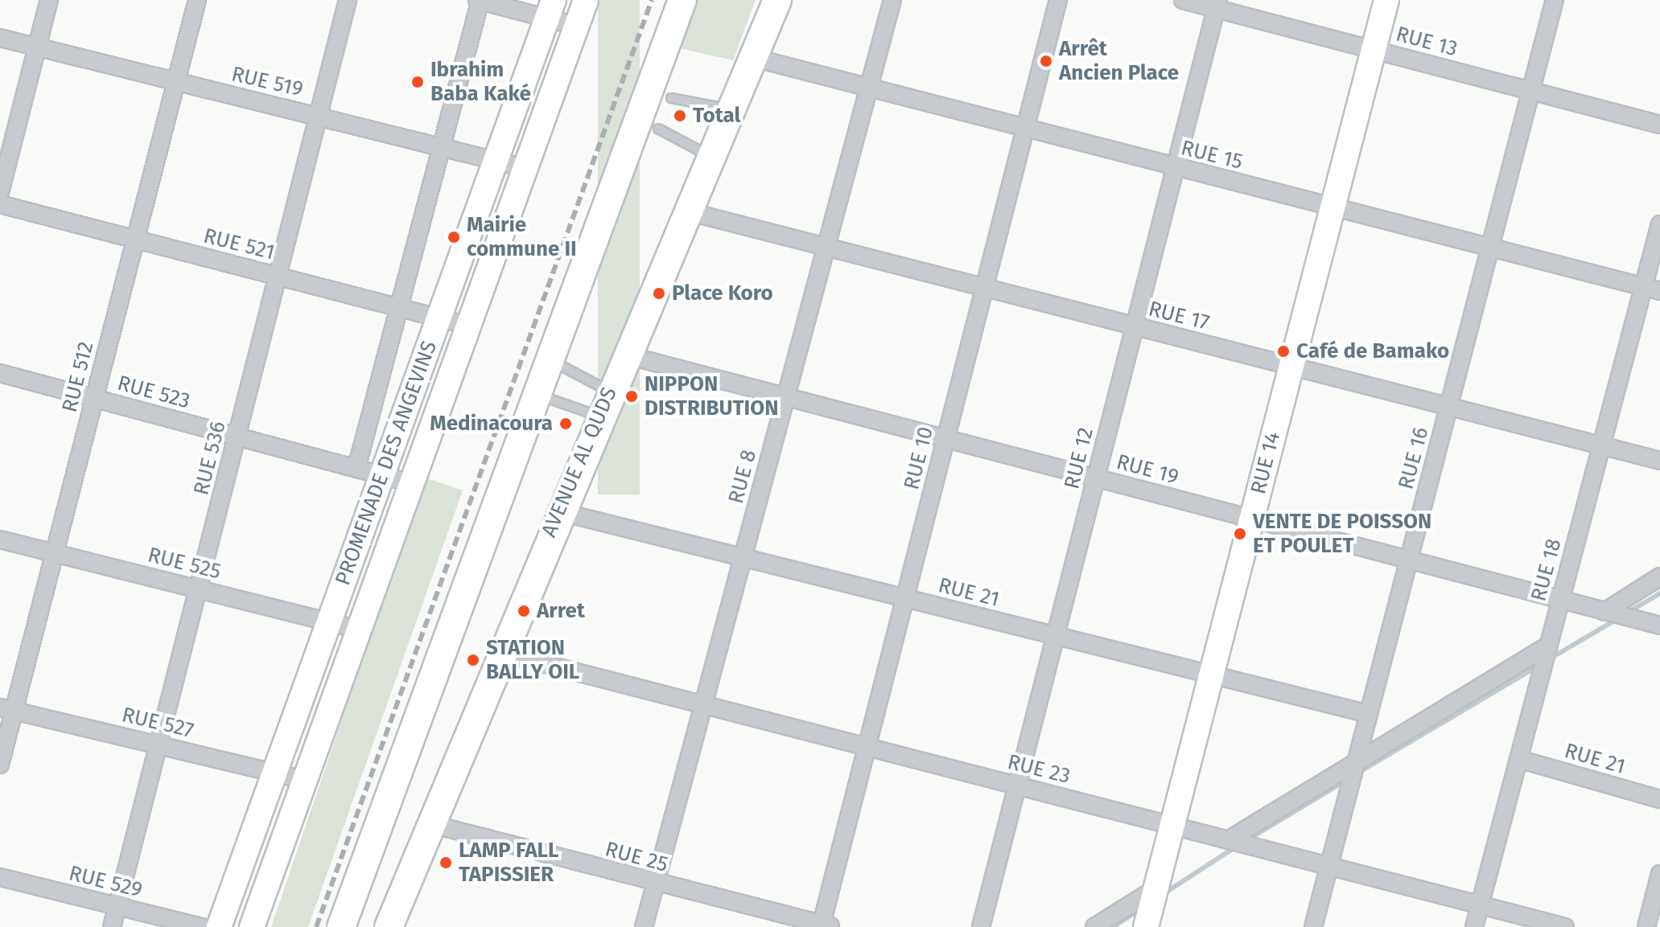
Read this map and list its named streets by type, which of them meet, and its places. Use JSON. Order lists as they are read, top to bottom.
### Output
{
  "streets": {
    "main road": ["AVENUE AL QUDS"],
    "street": [
      "RUE 13",
      "RUE 519",
      "RUE 15",
      "RUE 521",
      "RUE 17",
      "RUE 512",
      "RUE 523",
      "RUE 536",
      "RUE 10",
      "RUE 12",
      "RUE 16",
      "PROMENADE DES ANGEVINS",
      "RUE 14",
      "RUE 19",
      "RUE 8",
      "RUE 525",
      "RUE 18",
      "RUE 21",
      "RUE 527",
      "RUE 23",
      "RUE 25",
      "RUE 529"
    ]
  },
  "crossings": [
    ["RUE 13", "RUE 12"],
    ["RUE 13", "RUE 16"],
    ["RUE 13", "RUE 14"],
    ["RUE 519", "RUE 512"],
    ["RUE 519", "RUE 536"],
    ["RUE 519", "PROMENADE DES ANGEVINS"],
    ["RUE 15", "RUE 10"],
    ["RUE 15", "RUE 12"],
    ["RUE 15", "RUE 16"],
    ["RUE 15", "AVENUE AL QUDS"],
    ["RUE 15", "RUE 14"],
    ["RUE 15", "RUE 8"],
    ["RUE 15", "RUE 18"],
    ["RUE 521", "RUE 512"],
    ["RUE 521", "RUE 536"],
    ["RUE 521", "PROMENADE DES ANGEVINS"],
    ["RUE 17", "RUE 10"],
    ["RUE 17", "RUE 12"],
    ["RUE 17", "RUE 16"],
    ["RUE 17", "AVENUE AL QUDS"],
    ["RUE 17", "RUE 14"],
    ["RUE 17", "RUE 8"],
    ["RUE 17", "RUE 18"],
    ["RUE 512", "RUE 523"],
    ["RUE 512", "RUE 525"],
    ["RUE 512", "RUE 527"],
    ["RUE 523", "RUE 536"],
    ["RUE 523", "PROMENADE DES ANGEVINS"],
    ["RUE 536", "RUE 525"],
    ["RUE 536", "RUE 527"],
    ["RUE 536", "RUE 529"],
    ["RUE 10", "RUE 19"],
    ["RUE 10", "RUE 21"],
    ["RUE 10", "RUE 23"],
    ["RUE 10", "RUE 25"],
    ["RUE 12", "RUE 19"],
    ["RUE 12", "RUE 21"],
    ["RUE 12", "RUE 23"],
    ["RUE 16", "RUE 19"],
    ["RUE 16", "RUE 21"],
    ["RUE 16", "RUE 23"],
    ["AVENUE AL QUDS", "RUE 19"],
    ["AVENUE AL QUDS", "RUE 21"],
    ["AVENUE AL QUDS", "RUE 23"],
    ["AVENUE AL QUDS", "RUE 25"],
    ["PROMENADE DES ANGEVINS", "RUE 525"],
    ["PROMENADE DES ANGEVINS", "RUE 527"],
    ["RUE 14", "RUE 19"],
    ["RUE 14", "RUE 21"],
    ["RUE 14", "RUE 23"],
    ["RUE 19", "RUE 8"],
    ["RUE 19", "RUE 18"],
    ["RUE 8", "RUE 21"],
    ["RUE 8", "RUE 23"],
    ["RUE 8", "RUE 25"],
    ["RUE 18", "RUE 21"],
    ["RUE 18", "RUE 23"]
  ],
  "places": [
    "Arrêt Ancien Place",
    "Ibrahim Baba Kaké",
    "Total",
    "Mairie commune II",
    "Place Koro",
    "Café de Bamako",
    "NIPPON DISTRIBUTION",
    "Medinacoura",
    "VENTE DE POISSON ET POULET",
    "Arret",
    "STATION BALLY OIL",
    "LAMP FALL TAPISSIER"
  ]
}
